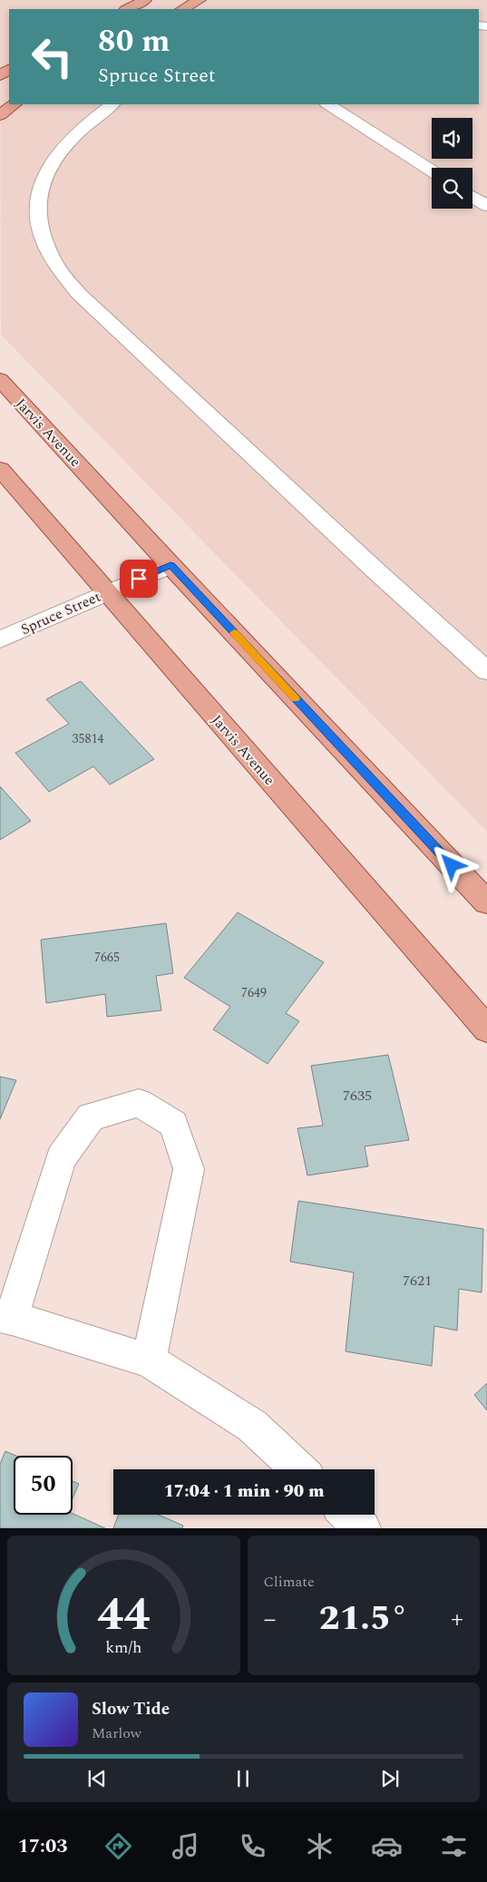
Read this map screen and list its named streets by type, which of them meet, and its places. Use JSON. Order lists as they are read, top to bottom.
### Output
{
  "streets": {
    "main road": ["Jarvis Avenue"],
    "street": ["Spruce Street"]
  },
  "crossings": [
    ["Jarvis Avenue", "Spruce Street"]
  ],
  "house_numbers": [
    "35814",
    "7665",
    "7649",
    "7635",
    "7621"
  ],
  "page": {
    "turn": ["80 m", "Spruce Street"],
    "limit": "50",
    "trip": "17:04 · 1 min · 90 m",
    "tile": "Climate",
    "heat": ["−", "21.5°", "+"],
    "song": ["Slow Tide", "Marlow"],
    "tabs": "17:03",
    "gauge": ["44", "km/h"]
  }
}
